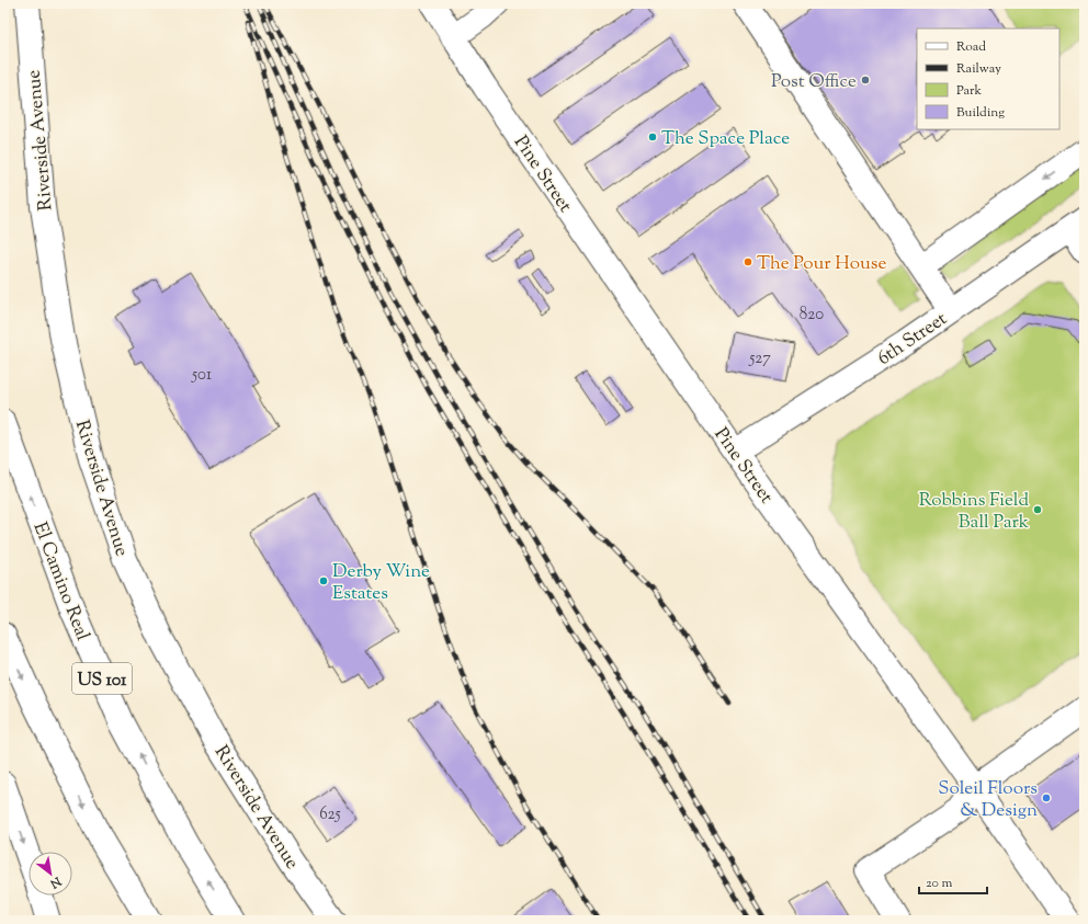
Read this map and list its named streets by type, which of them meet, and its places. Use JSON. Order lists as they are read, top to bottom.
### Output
{
  "streets": {
    "main road": [
      "Riverside Avenue",
      "Pine Street",
      "6th Street",
      "El Camino Real",
      "US 101"
    ]
  },
  "crossings": [
    ["Pine Street", "6th Street"]
  ],
  "places": [
    "Post Office",
    "The Space Place",
    "The Pour House",
    "Robbins Field Ball Park",
    "Derby Wine Estates",
    "Soleil Floors & Design"
  ],
  "house_numbers": [
    "820",
    "527",
    "501",
    "625"
  ],
  "legend": [
    "Road",
    "Railway",
    "Park",
    "Building"
  ],
  "scale_bar": "20 m",
  "north": "bottom right"
}
